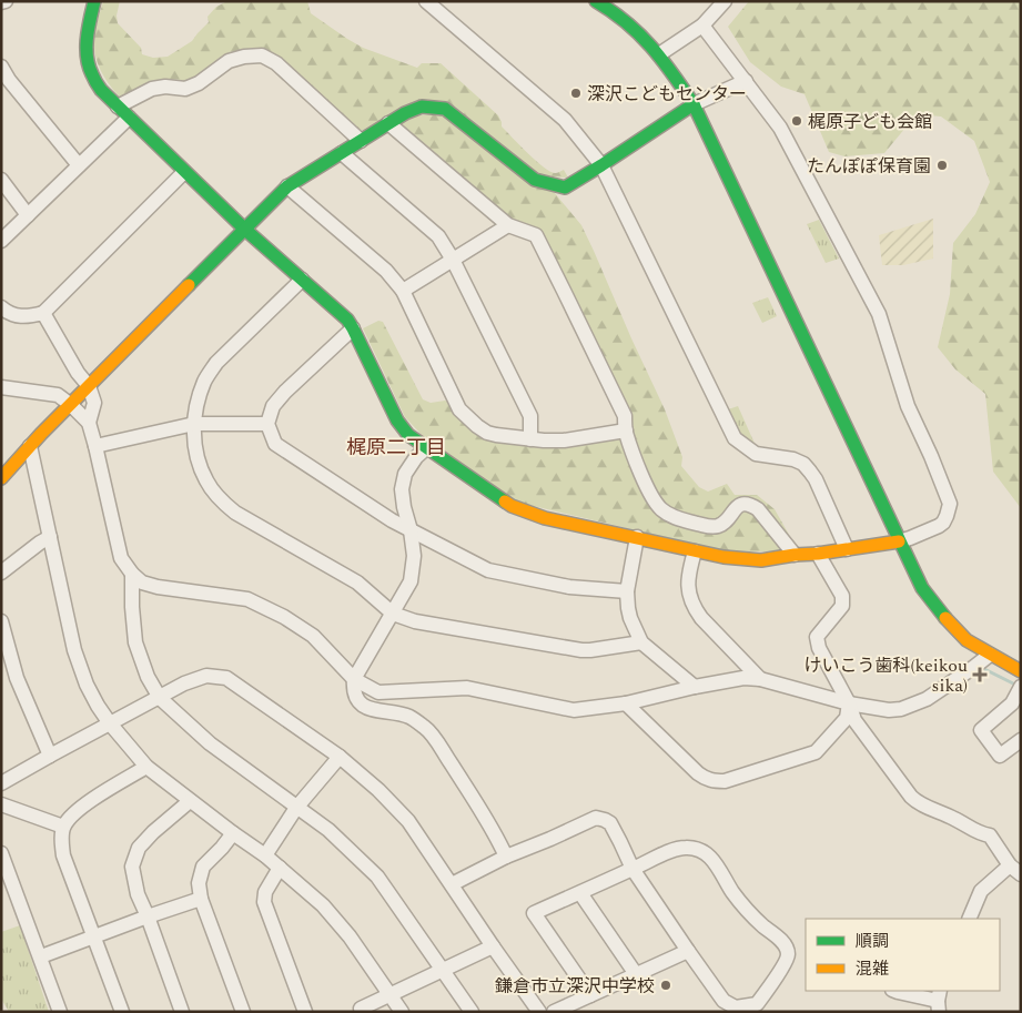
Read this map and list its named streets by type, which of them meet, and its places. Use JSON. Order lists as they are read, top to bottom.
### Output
{
  "districts": ["梶原二丁目"],
  "places": {
    "other": [
      "深沢こどもセンター",
      "梶原子ども会館",
      "たんぽぽ保育園",
      "鎌倉市立深沢中学校"
    ],
    "health": ["けいこう歯科(keikou sika)"]
  },
  "legend": ["順調", "混雑"]
}
